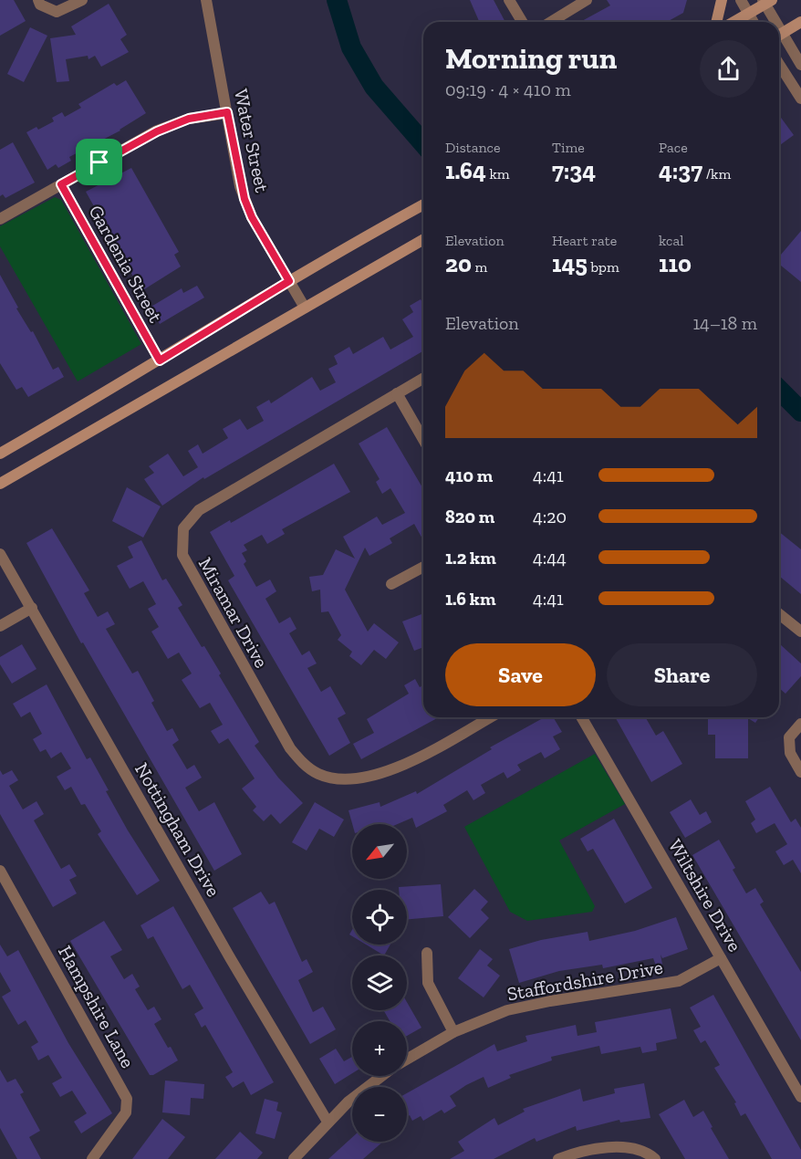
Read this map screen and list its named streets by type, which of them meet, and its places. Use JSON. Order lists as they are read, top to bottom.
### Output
{
  "streets": {
    "street": [
      "Water Street",
      "Gardenia Street",
      "Miramar Drive",
      "Nottingham Drive",
      "Wiltshire Drive",
      "Staffordshire Drive",
      "Hampshire Lane"
    ]
  },
  "crossings": [
    ["Nottingham Drive", "Staffordshire Drive"],
    ["Wiltshire Drive", "Staffordshire Drive"]
  ],
  "north": "bottom left",
  "page": {
    "heading": ["Morning run", "09:19 · 4 × 410 m"],
    "stats": [
      ["Distance", "1.64 km"],
      ["Time", "7:34"],
      ["Pace", "4:37 /km"],
      ["Elevation", "20 m"],
      ["Heart rate", "145 bpm"],
      ["kcal", "110"]
    ],
    "chart": ["Elevation", "14–18 m"],
    "list": [
      {
        "name": "410 m",
        "note": "4:41"
      },
      {
        "name": "820 m",
        "note": "4:20"
      },
      {
        "name": "1.2 km",
        "note": "4:44"
      },
      {
        "name": "1.6 km",
        "note": "4:41"
      }
    ],
    "buttons": ["Save", "Share"],
    "map_buttons": ["+", "−"]
  }
}
